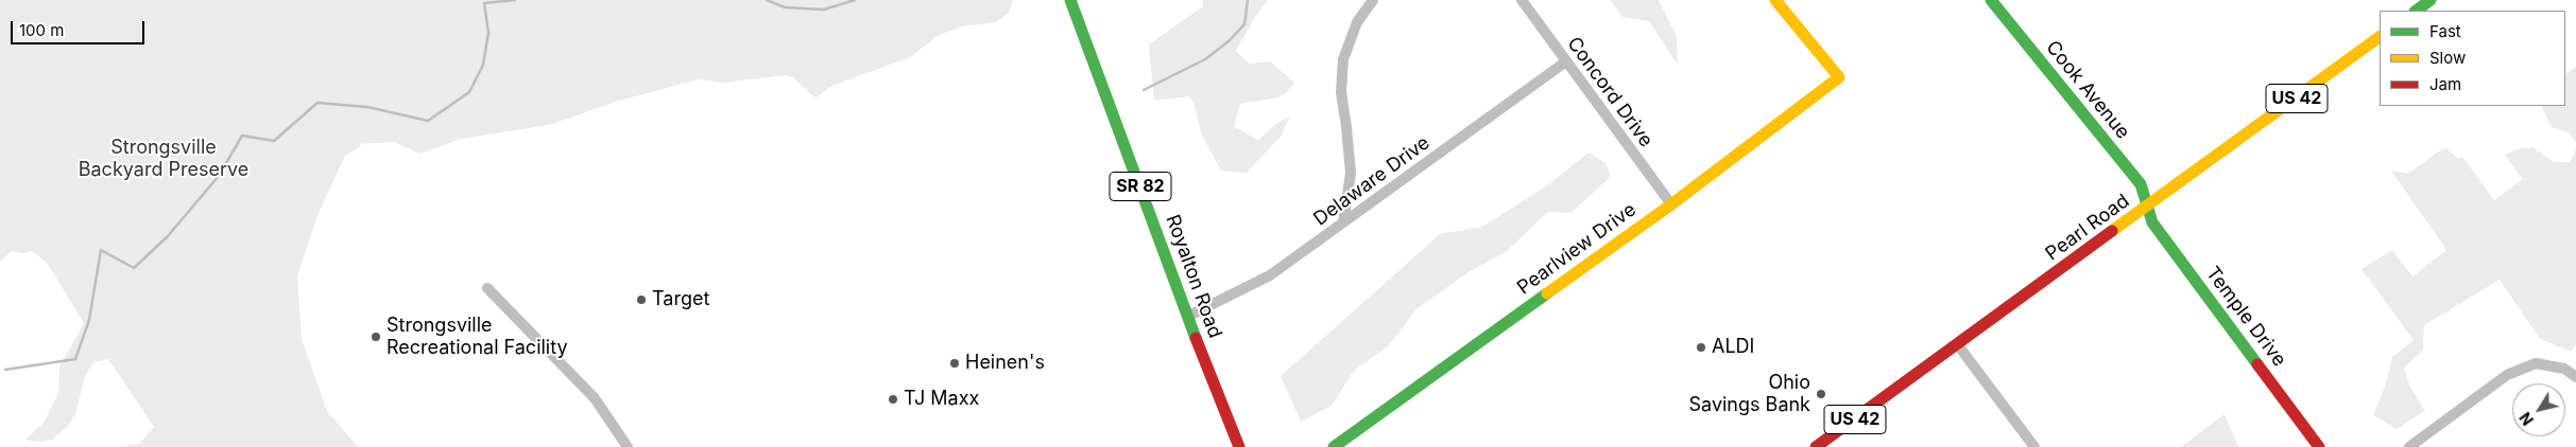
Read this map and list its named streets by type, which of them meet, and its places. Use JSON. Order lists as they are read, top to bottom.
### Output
{
  "streets": {
    "street": [
      "Cook Avenue",
      "Concord Drive",
      "US 42",
      "Delaware Drive",
      "SR 82",
      "Pearl Road",
      "Pearlview Drive",
      "Royalton Road",
      "Temple Drive"
    ]
  },
  "crossings": [
    ["Cook Avenue", "Pearl Road"],
    ["Cook Avenue", "Temple Drive"],
    ["Concord Drive", "Delaware Drive"],
    ["Concord Drive", "Pearlview Drive"],
    ["Delaware Drive", "Royalton Road"],
    ["Pearl Road", "Temple Drive"]
  ],
  "parks": ["Strongsville Backyard Preserve"],
  "places": [
    "Target",
    "Strongsville Recreational Facility",
    "ALDI",
    "Heinen's",
    "Ohio Savings Bank",
    "TJ Maxx"
  ],
  "legend": ["Fast", "Slow", "Jam"],
  "scale_bar": "100 m",
  "north": "bottom left"
}
